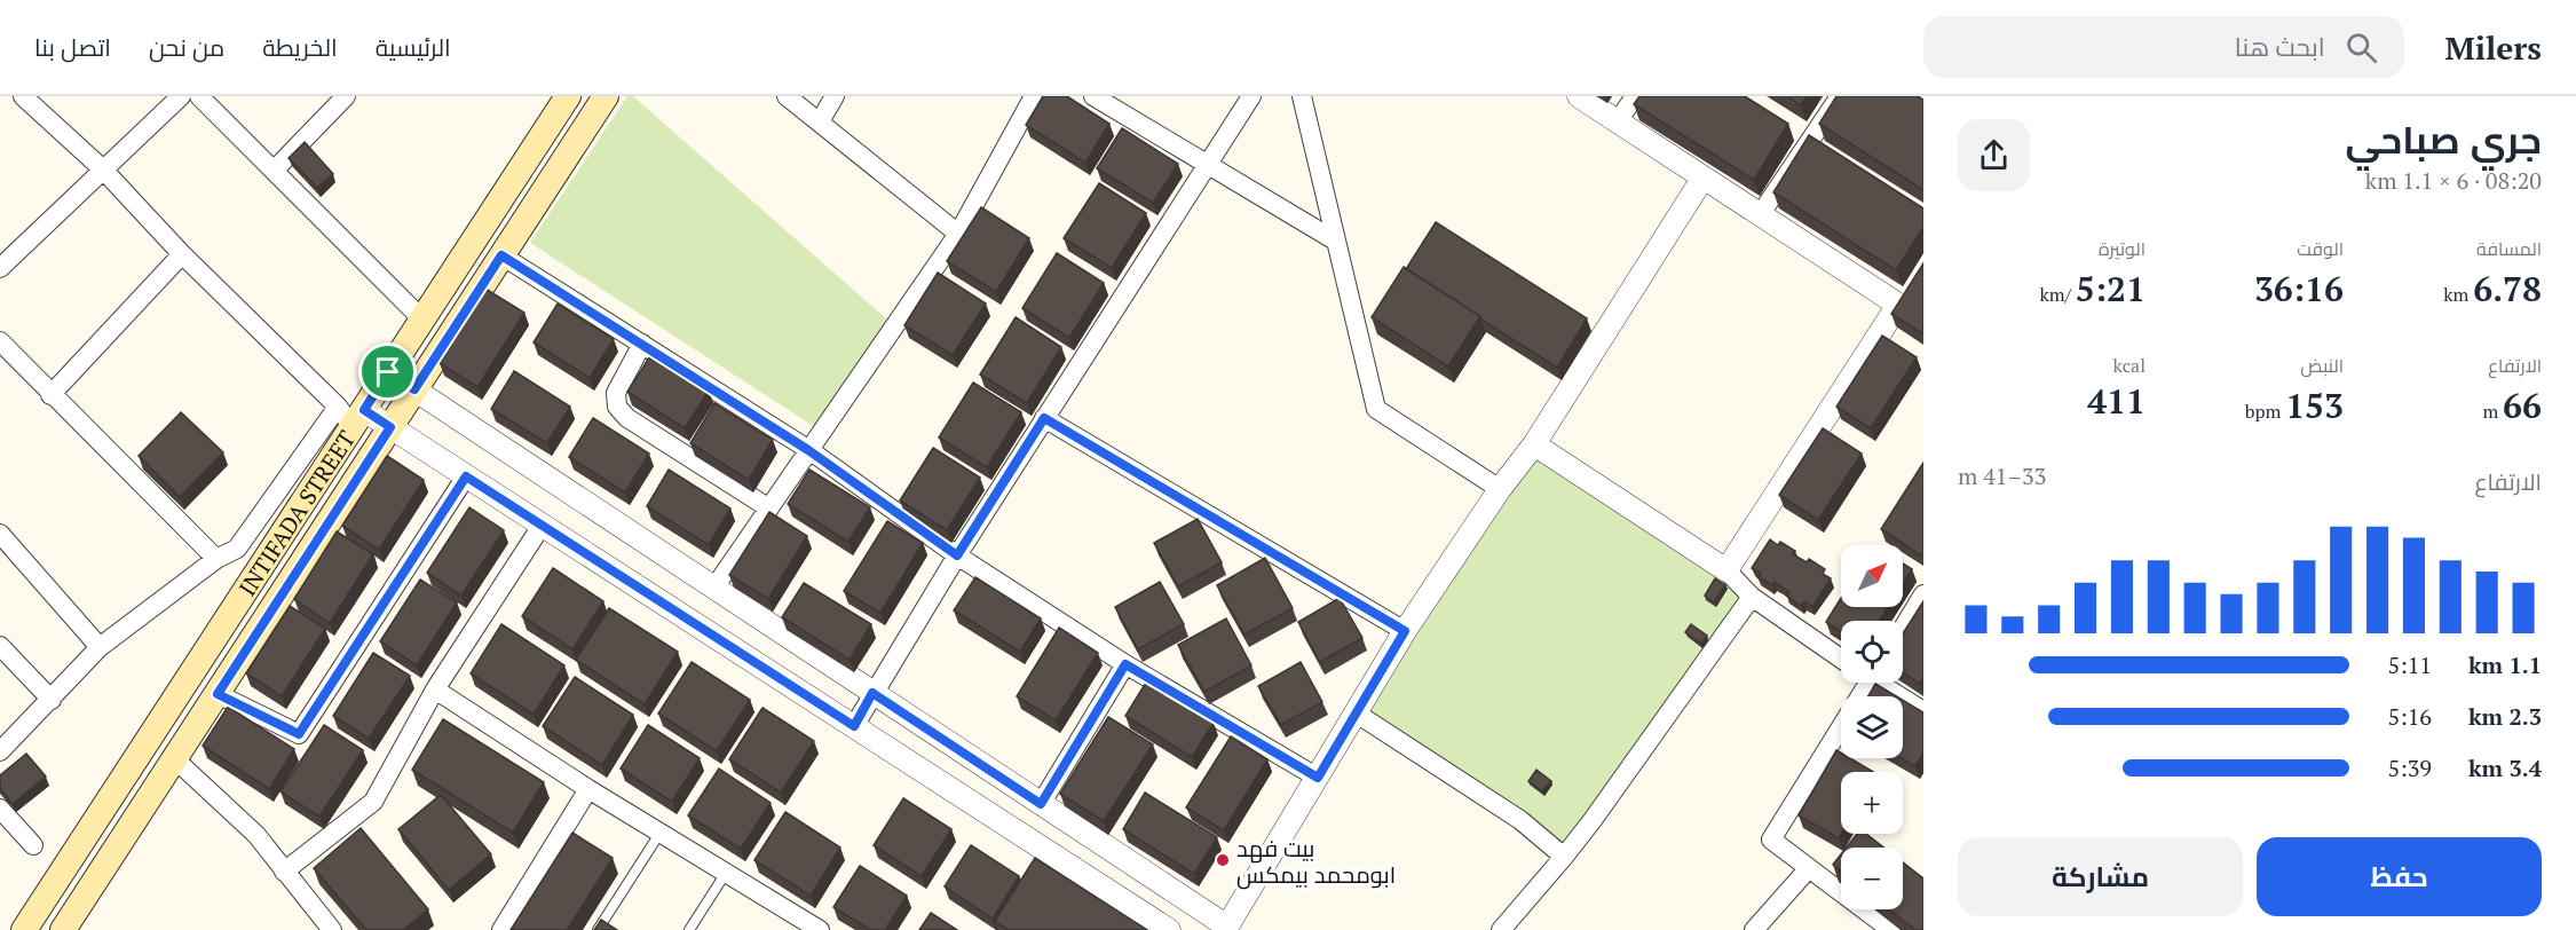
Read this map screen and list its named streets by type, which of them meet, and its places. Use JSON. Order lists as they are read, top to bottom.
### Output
{
  "streets": {
    "main road": ["INTIFADA STREET"]
  },
  "places": ["بيت فهد ابومحمد بيمكس"],
  "north": "top right",
  "page": {
    "header": "Milers",
    "search": "ابحث هنا",
    "nav": [
      "الرئيسية",
      "الخريطة",
      "من نحن",
      "اتصل بنا"
    ],
    "heading": ["جري صباحي", "08:20 · 6 × 1.1 km"],
    "stats": [
      ["المسافة", "6.78 km"],
      ["الوقت", "36:16"],
      ["الوتيرة", "5:21 /km"],
      ["الارتفاع", "66 m"],
      ["النبض", "153 bpm"],
      ["kcal", "411"]
    ],
    "chart": ["الارتفاع", "33–41 m"],
    "map_buttons": ["+", "−"],
    "list": [
      {
        "name": "1.1 km",
        "note": "5:11"
      },
      {
        "name": "2.3 km",
        "note": "5:16"
      },
      {
        "name": "3.4 km",
        "note": "5:39"
      }
    ],
    "buttons": ["حفظ", "مشاركة"]
  }
}
